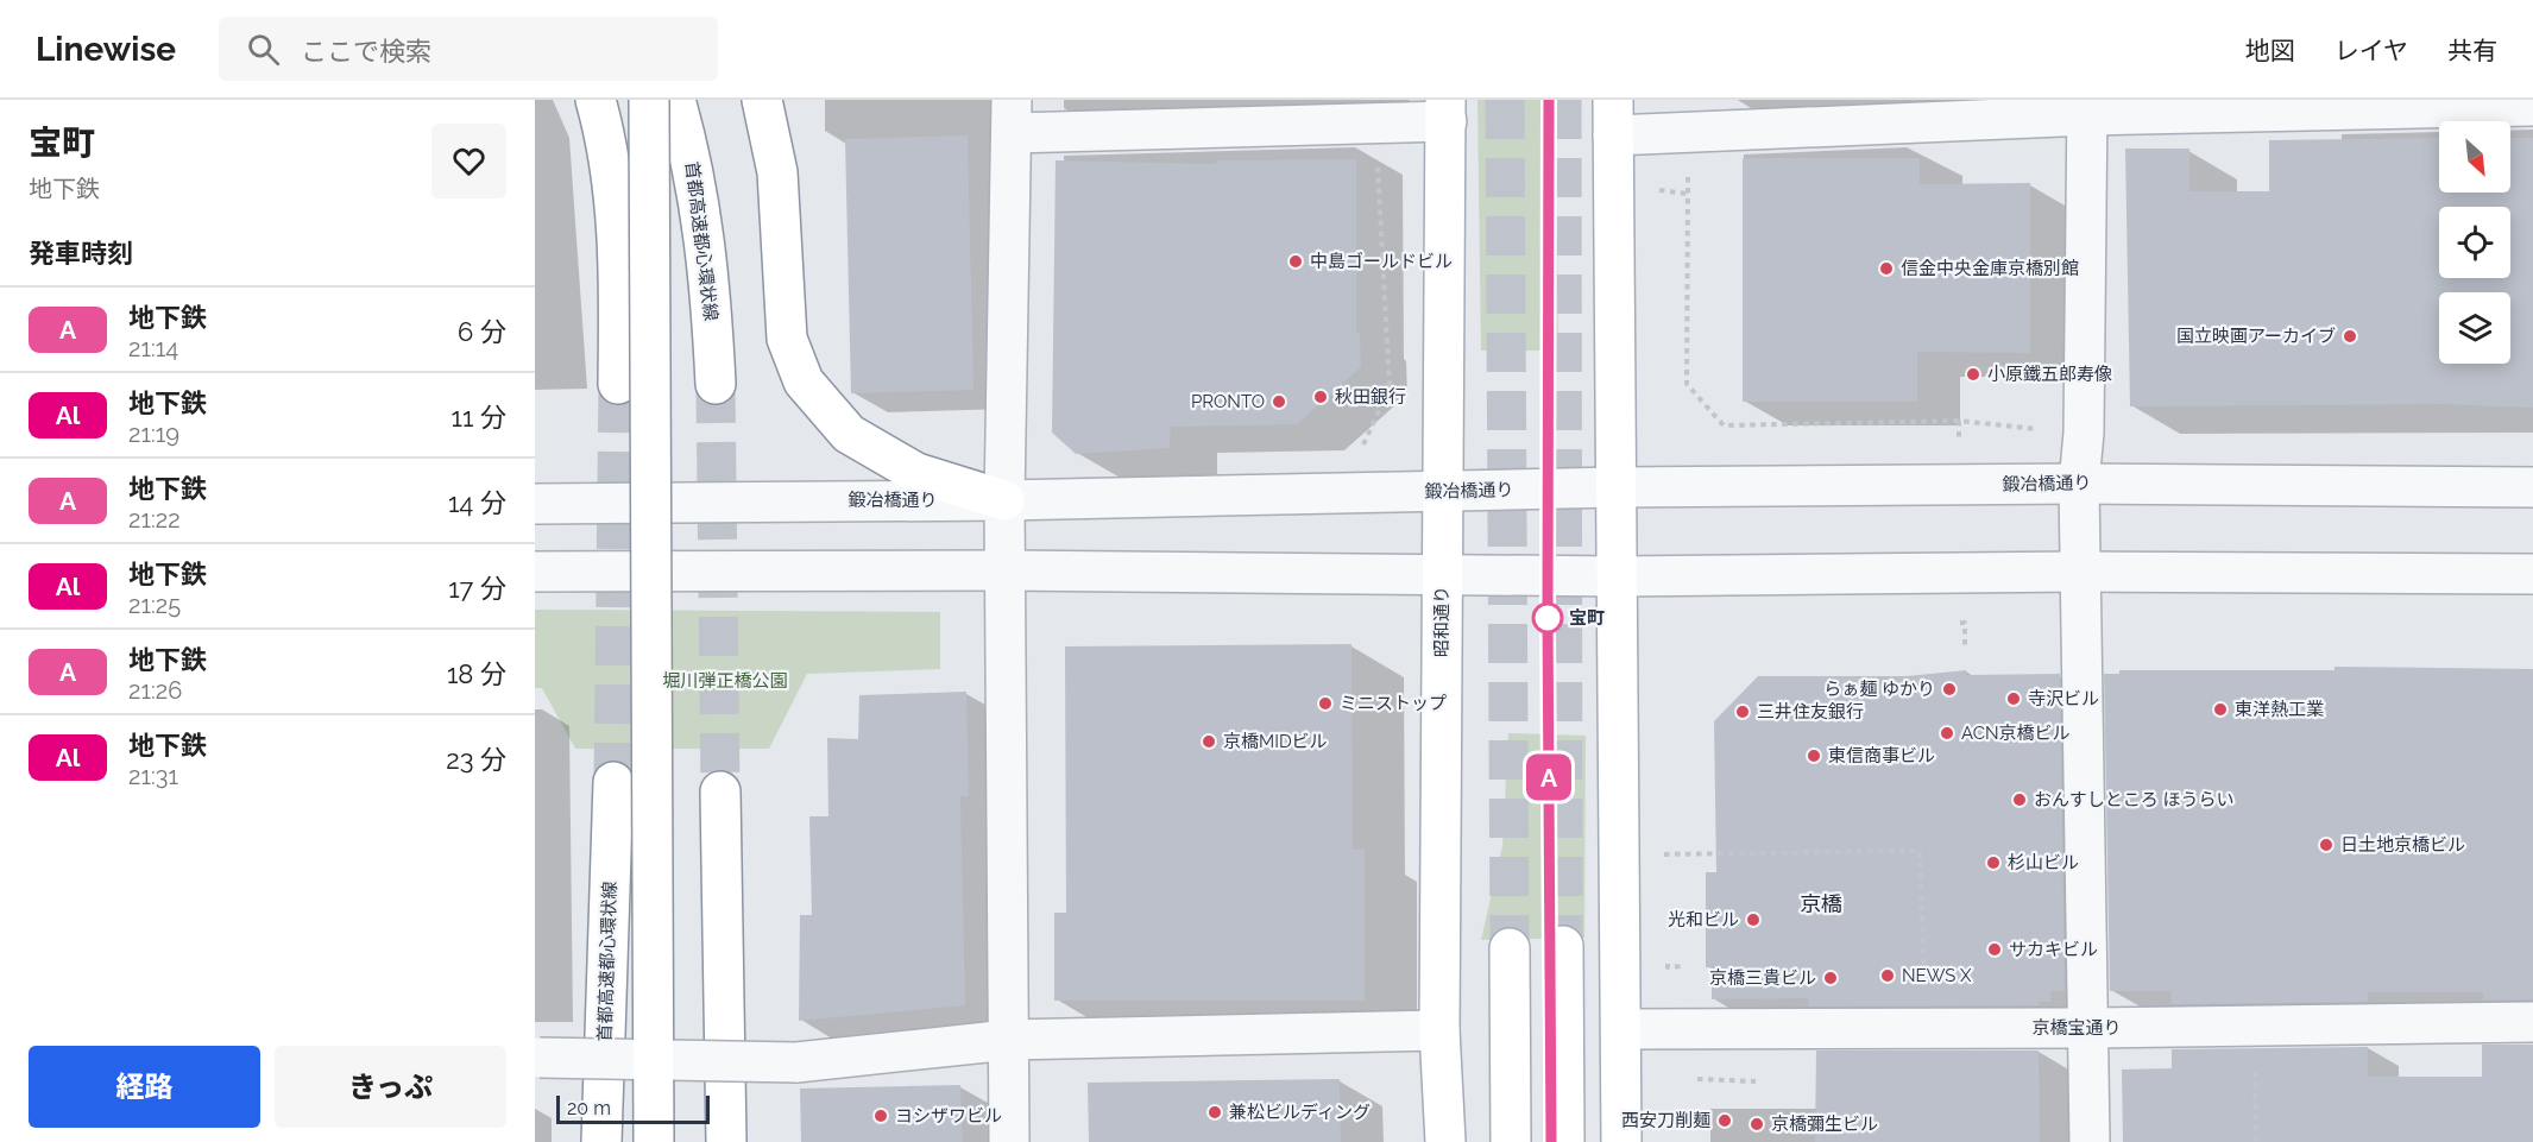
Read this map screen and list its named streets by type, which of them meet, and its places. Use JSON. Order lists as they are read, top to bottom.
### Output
{
  "streets": {
    "main road": ["首都高速都心環状線", "昭和通り"],
    "street": ["鍛冶橋通り", "京橋宝通り"]
  },
  "crossings": [
    ["鍛冶橋通り", "昭和通り"]
  ],
  "districts": ["京橋"],
  "parks": ["堀川弾正橋公園"],
  "places": [
    "中島ゴールドビル",
    "信金中央金庫京橋別館",
    "国立映画アーカイブ",
    "小原鐵五郎寿像",
    "秋田銀行",
    "PRONTO",
    "宝町",
    "らぁ麺 ゆかり",
    "寺沢ビル",
    "ミニストップ",
    "東洋熱工業",
    "三井住友銀行",
    "ACN京橋ビル",
    "京橋MIDビル",
    "東信商事ビル",
    "おんすしところ ほうらい",
    "日土地京橋ビル",
    "杉山ビル",
    "光和ビル",
    "サカキビル",
    "NEWS X",
    "京橋三貴ビル",
    "兼松ビルディング",
    "ヨシザワビル",
    "西安刀削麺",
    "京橋彌生ビル"
  ],
  "lines": ["metro line A"],
  "scale_bar": "20 m",
  "north": "bottom right",
  "page": {
    "header": "Linewise",
    "search": "ここで検索",
    "nav": ["地図", "レイヤ", "共有"],
    "heading": [
      ["宝町", "地下鉄"],
      "発車時刻"
    ],
    "on_map": "A",
    "list": [
      {
        "mark": "A",
        "name": "地下鉄",
        "note": "21:14",
        "value": "6 分"
      },
      {
        "mark": "Al",
        "name": "地下鉄",
        "note": "21:19",
        "value": "11 分"
      },
      {
        "mark": "A",
        "name": "地下鉄",
        "note": "21:22",
        "value": "14 分"
      },
      {
        "mark": "Al",
        "name": "地下鉄",
        "note": "21:25",
        "value": "17 分"
      },
      {
        "mark": "A",
        "name": "地下鉄",
        "note": "21:26",
        "value": "18 分"
      },
      {
        "mark": "Al",
        "name": "地下鉄",
        "note": "21:31",
        "value": "23 分"
      }
    ],
    "buttons": ["経路", "きっぷ"],
    "scale": "20 m"
  }
}
